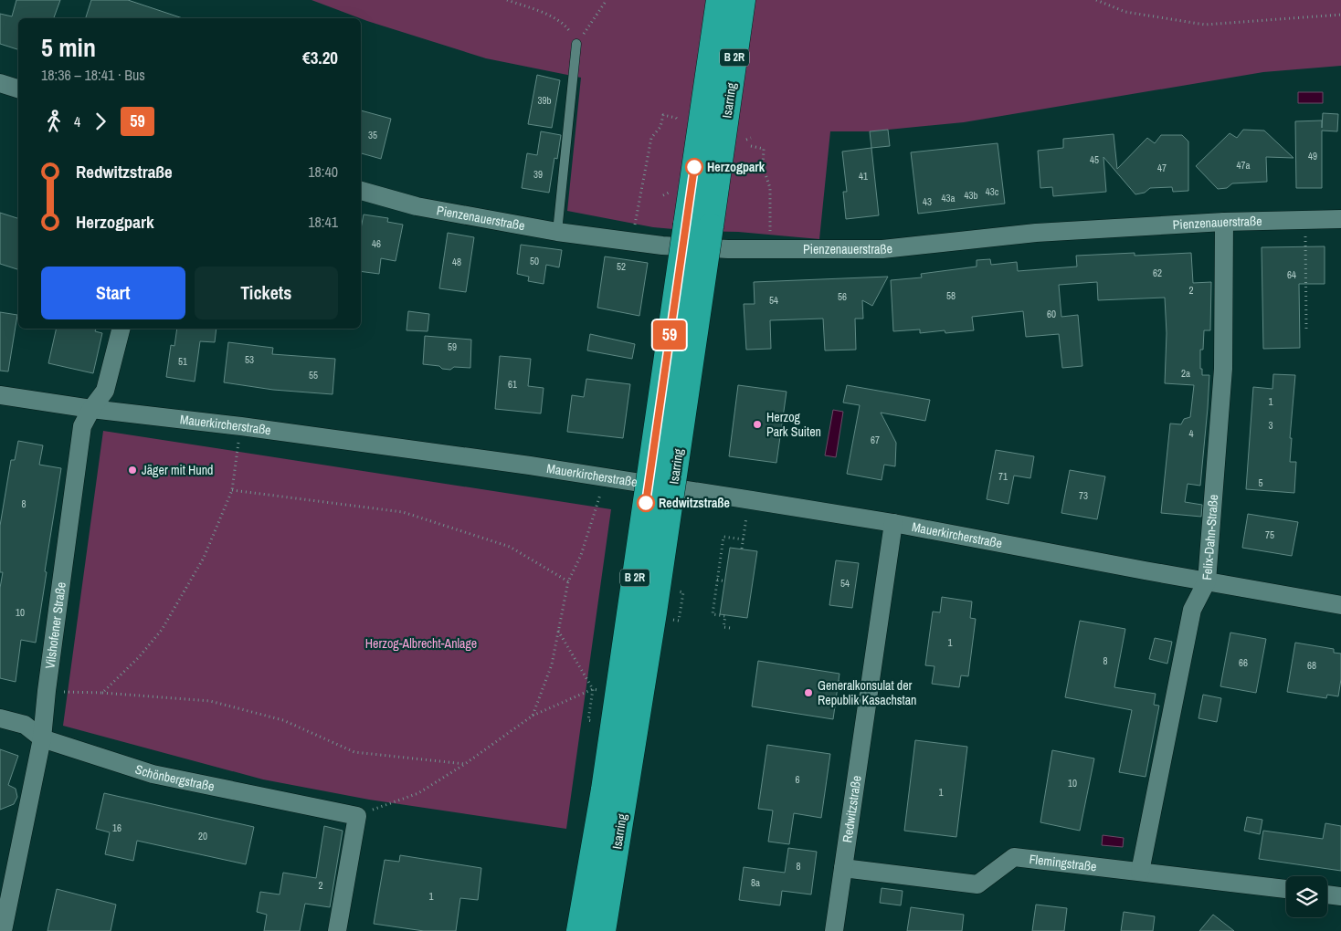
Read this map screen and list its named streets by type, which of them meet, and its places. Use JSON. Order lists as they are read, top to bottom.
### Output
{
  "streets": {
    "highway": ["B 2R", "Isarring"],
    "street": [
      "Pienzenauerstraße",
      "Mauerkircherstraße",
      "Felix-Dahn-Straße",
      "Vilshofener Straße",
      "Schönbergstraße",
      "Redwitzstraße",
      "Flemingstraße"
    ]
  },
  "crossings": [
    ["Pienzenauerstraße", "Felix-Dahn-Straße"],
    ["Mauerkircherstraße", "Felix-Dahn-Straße"],
    ["Mauerkircherstraße", "Vilshofener Straße"],
    ["Mauerkircherstraße", "Redwitzstraße"],
    ["Felix-Dahn-Straße", "Flemingstraße"],
    ["Vilshofener Straße", "Schönbergstraße"],
    ["Redwitzstraße", "Flemingstraße"]
  ],
  "parks": ["Herzog-Albrecht-Anlage"],
  "places": [
    "Herzogpark",
    "Herzog Park Suiten",
    "Jäger mit Hund",
    "Redwitzstraße",
    "Generalkonsulat der Republik Kasachstan"
  ],
  "lines": ["bus line 59"],
  "house_numbers": [
    "39b",
    "35",
    "49",
    "45",
    "47a",
    "47",
    "39",
    "41",
    "43c",
    "43b",
    "43a",
    "43",
    "46",
    "50",
    "48",
    "52",
    "62",
    "64",
    "2",
    "58",
    "56",
    "54",
    "60",
    "59",
    "53",
    "51",
    "2a",
    "55",
    "61",
    "1",
    "3",
    "4",
    "67",
    "71",
    "5",
    "73",
    "8",
    "75",
    "54",
    "10",
    "1",
    "8",
    "66",
    "68",
    "6",
    "10",
    "1",
    "16",
    "20",
    "8",
    "8a",
    "2",
    "1"
  ],
  "page": {
    "on_map": "59",
    "heading": ["5 min", "18:36 – 18:41 · Bus", "€3.20"],
    "legs": ["4", "59"],
    "list": [
      {
        "name": "Redwitzstraße",
        "value": "18:40"
      },
      {
        "name": "Herzogpark",
        "value": "18:41"
      }
    ],
    "buttons": ["Start", "Tickets"]
  }
}
